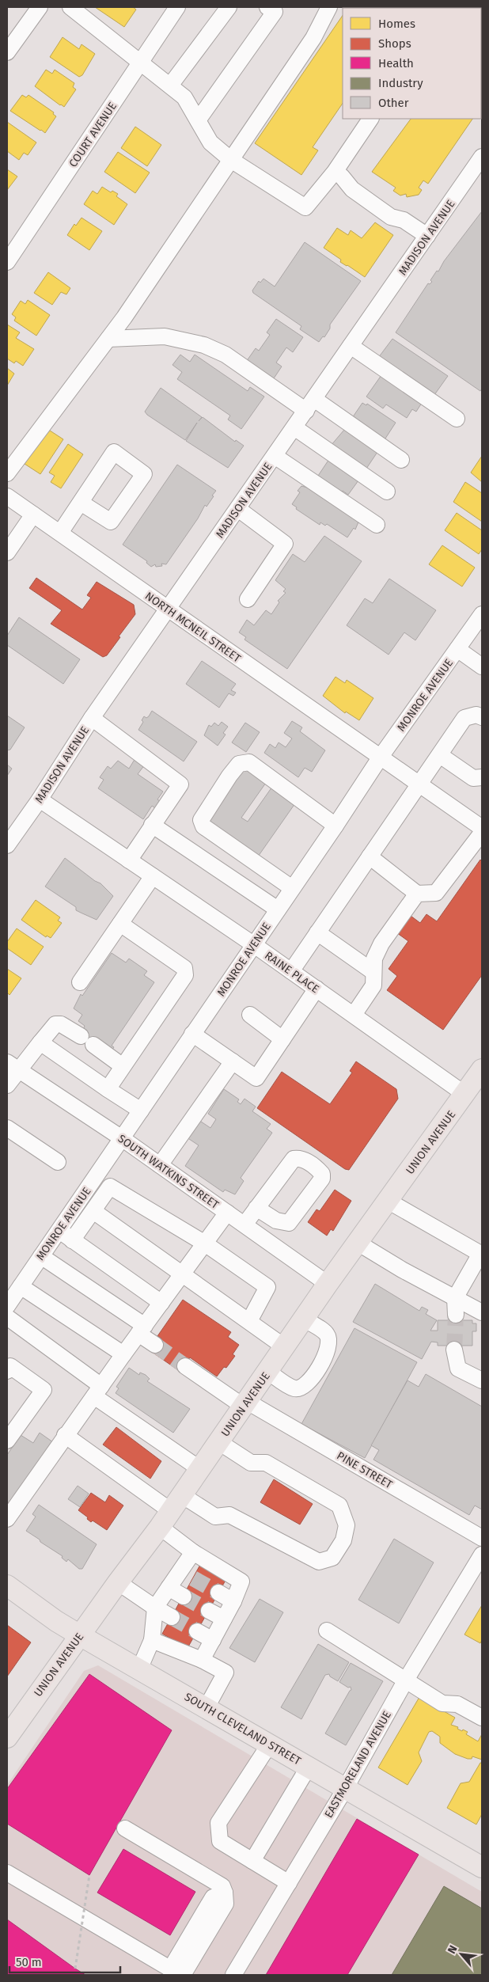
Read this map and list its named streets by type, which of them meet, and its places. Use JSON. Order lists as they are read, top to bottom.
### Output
{
  "streets": {
    "main road": ["UNION AVENUE", "SOUTH CLEVELAND STREET"],
    "street": [
      "COURT AVENUE",
      "MADISON AVENUE",
      "NORTH MCNEIL STREET",
      "MONROE AVENUE",
      "RAINE PLACE",
      "SOUTH WATKINS STREET",
      "PINE STREET",
      "EASTMORELAND AVENUE"
    ]
  },
  "crossings": [
    ["MADISON AVENUE", "NORTH MCNEIL STREET"],
    ["MADISON AVENUE", "RAINE PLACE"],
    ["NORTH MCNEIL STREET", "MONROE AVENUE"],
    ["MONROE AVENUE", "RAINE PLACE"],
    ["MONROE AVENUE", "SOUTH WATKINS STREET"],
    ["RAINE PLACE", "UNION AVENUE"],
    ["UNION AVENUE", "SOUTH WATKINS STREET"],
    ["UNION AVENUE", "PINE STREET"],
    ["UNION AVENUE", "SOUTH CLEVELAND STREET"],
    ["SOUTH CLEVELAND STREET", "EASTMORELAND AVENUE"]
  ],
  "legend": [
    "Homes",
    "Shops",
    "Health",
    "Industry",
    "Other"
  ],
  "scale_bar": "50 m",
  "north": "top left"
}
